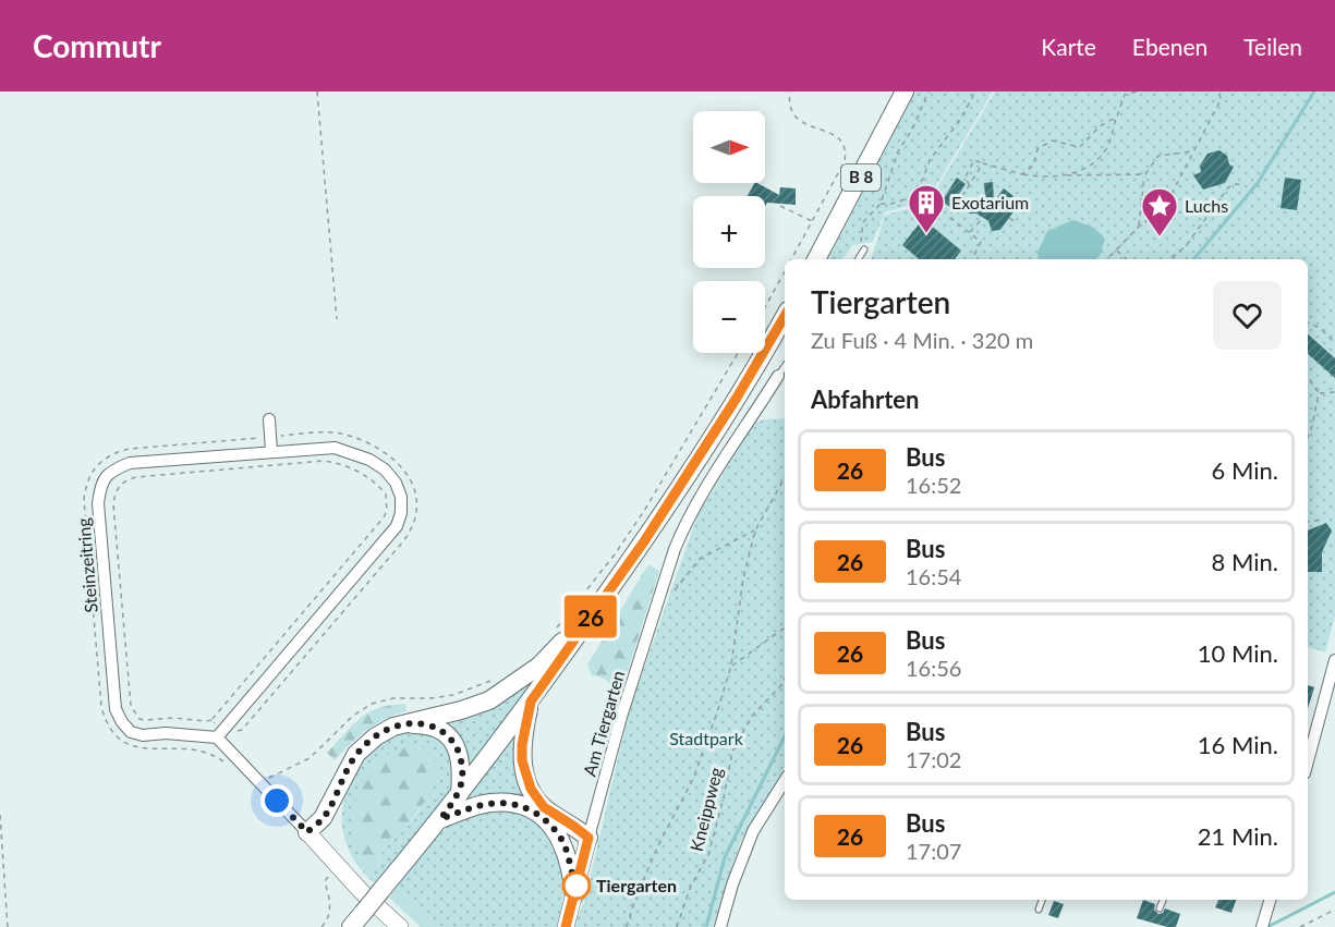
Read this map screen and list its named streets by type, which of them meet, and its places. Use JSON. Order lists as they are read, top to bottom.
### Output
{
  "streets": {
    "main road": ["B 8"],
    "street": ["Steinzeitring", "Am Tiergarten"],
    "path": ["Kneippweg"]
  },
  "parks": ["Stadtpark"],
  "places": {
    "building": ["Exotarium"],
    "place": ["Luchs"],
    "other": ["Tiergarten"]
  },
  "lines": ["bus line 26"],
  "north": "right",
  "page": {
    "header": "Commutr",
    "nav": ["Karte", "Ebenen", "Teilen"],
    "on_map": "26",
    "map_buttons": ["+", "−"],
    "heading": [
      ["Tiergarten", "Zu Fuß · 4 Min. · 320 m"],
      "Abfahrten"
    ],
    "list": [
      {
        "mark": "26",
        "name": "Bus",
        "note": "16:52",
        "value": "6 Min."
      },
      {
        "mark": "26",
        "name": "Bus",
        "note": "16:54",
        "value": "8 Min."
      },
      {
        "mark": "26",
        "name": "Bus",
        "note": "16:56",
        "value": "10 Min."
      },
      {
        "mark": "26",
        "name": "Bus",
        "note": "17:02",
        "value": "16 Min."
      },
      {
        "mark": "26",
        "name": "Bus",
        "note": "17:07",
        "value": "21 Min."
      }
    ]
  }
}
